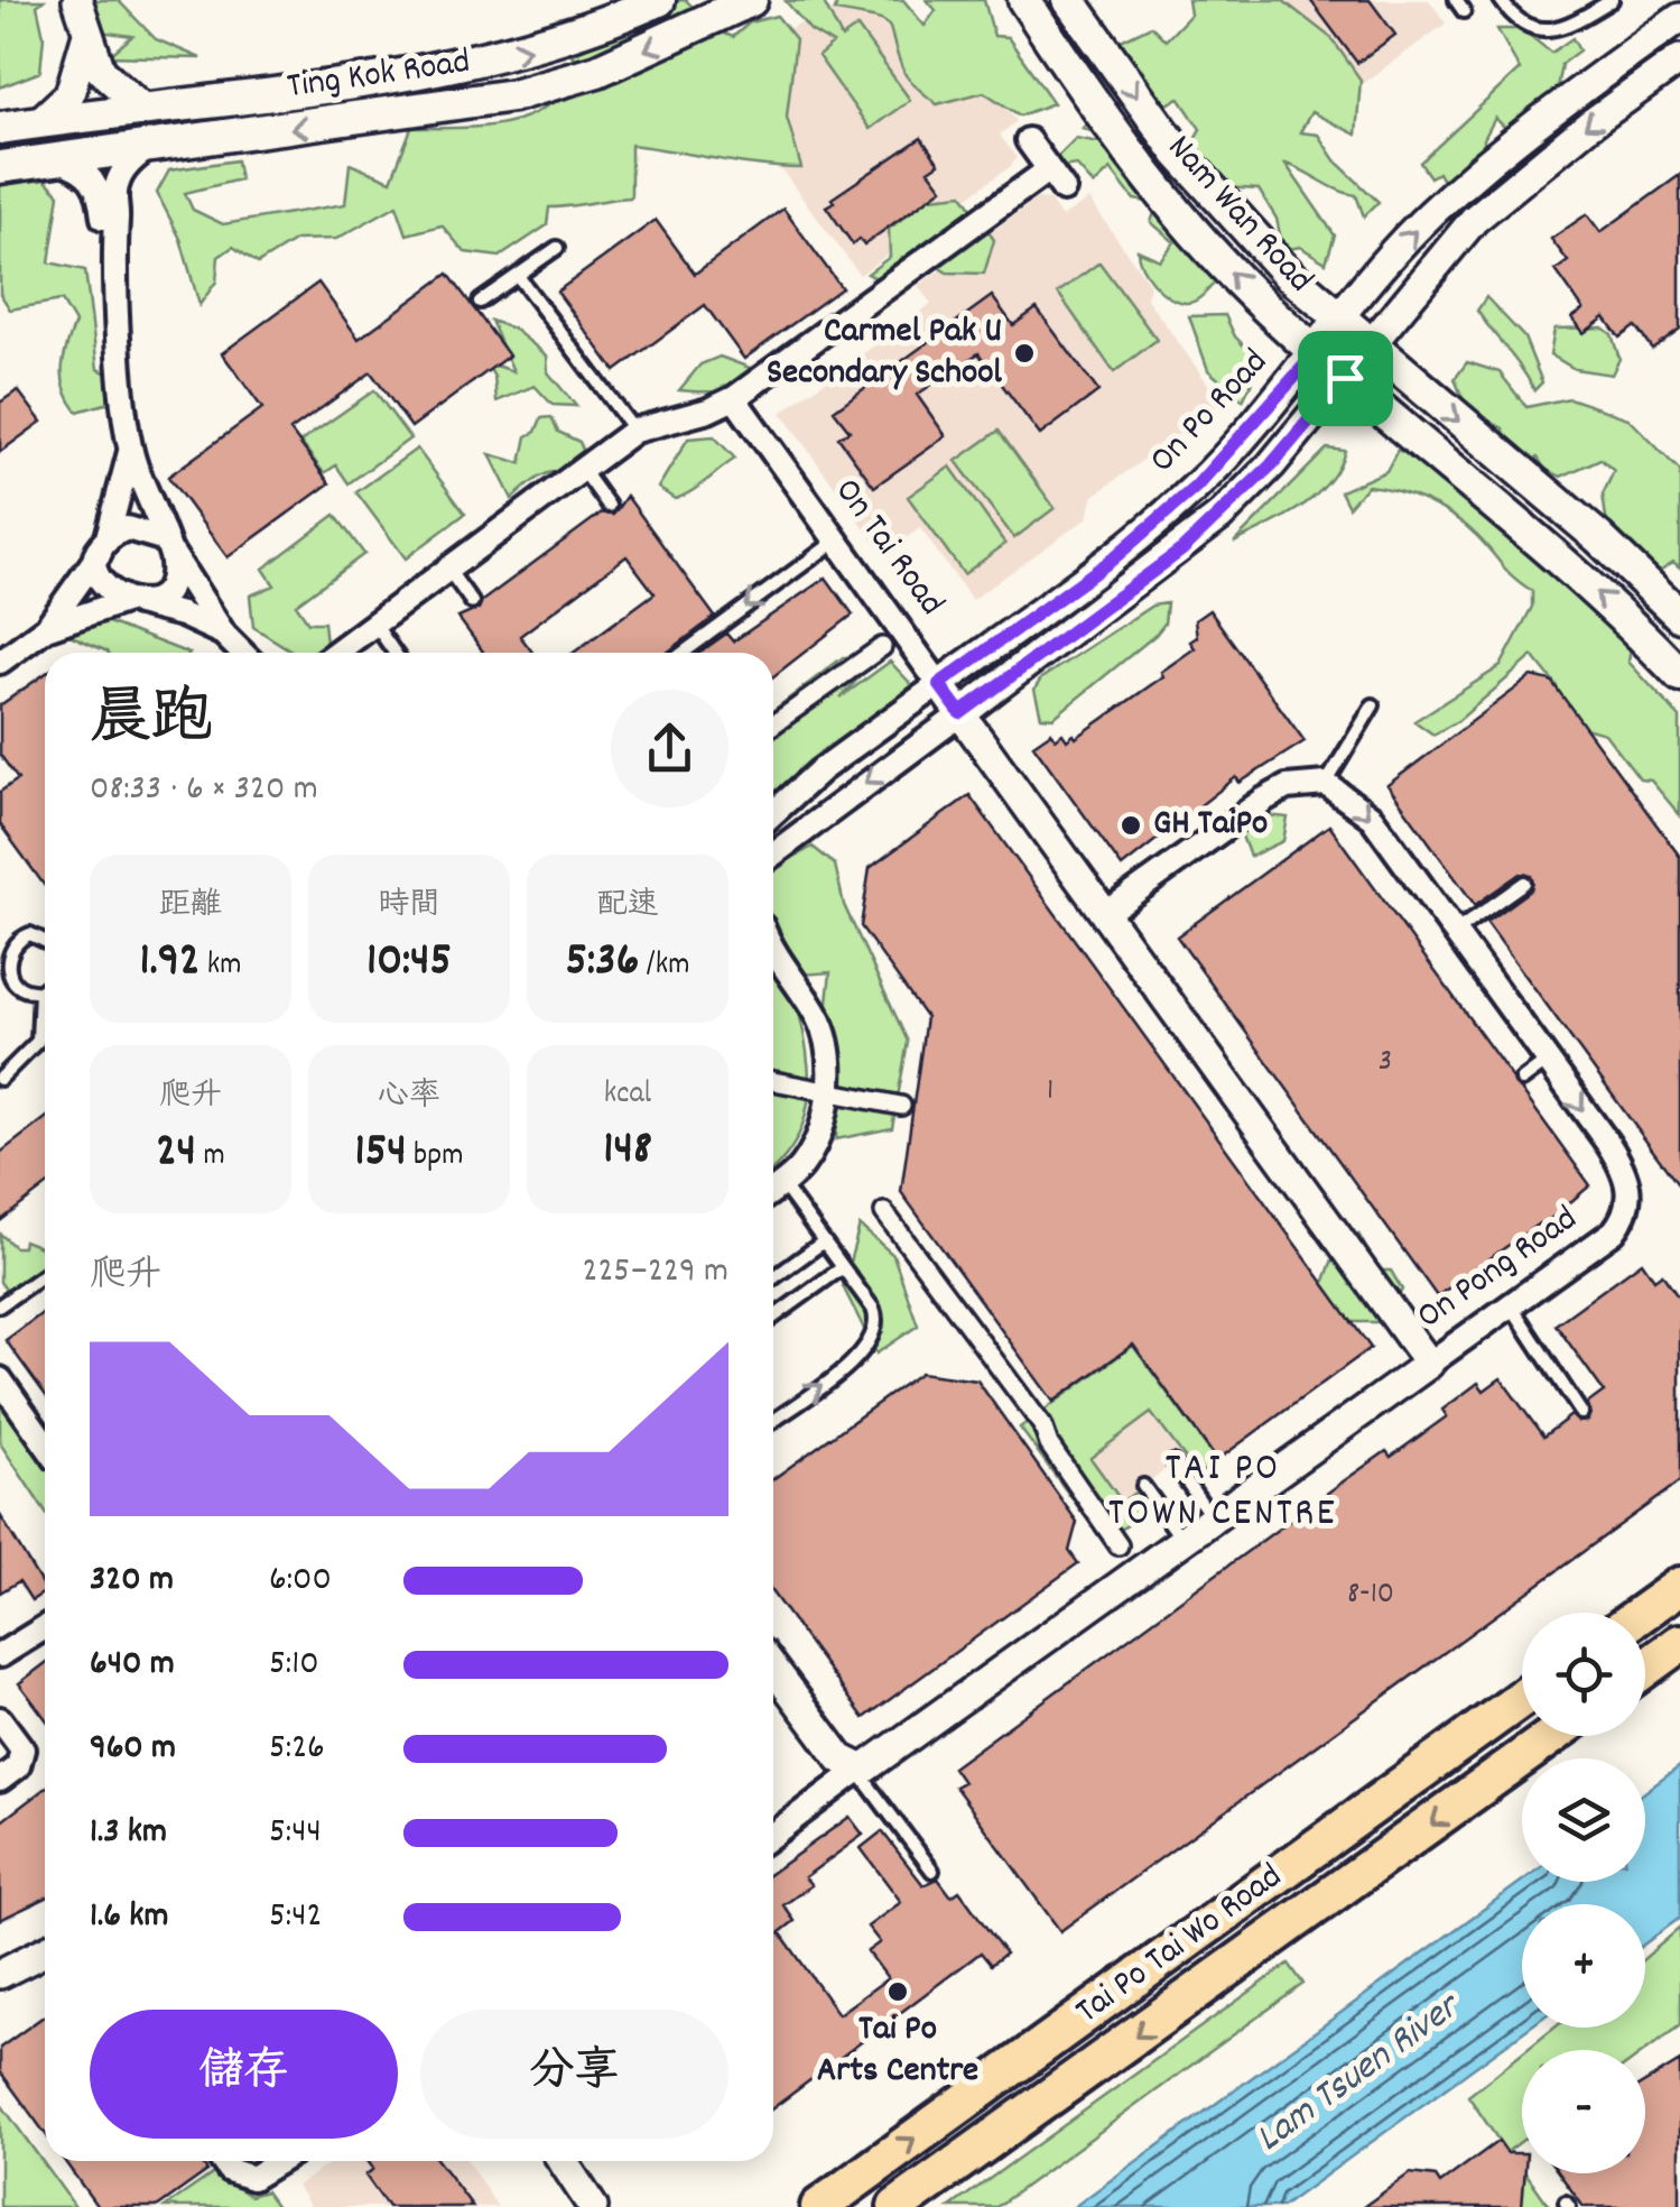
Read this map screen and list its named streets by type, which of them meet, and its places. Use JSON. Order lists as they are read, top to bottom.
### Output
{
  "streets": {
    "main road": ["Ting Kok Road", "Nam Wan Road", "Tai Po Tai Wo Road"],
    "street": ["On Po Road", "On Tai Road", "On Pong Road"]
  },
  "crossings": [
    ["Nam Wan Road", "On Po Road"],
    ["On Po Road", "On Tai Road"],
    ["On Tai Road", "On Pong Road"]
  ],
  "districts": ["TAI PO TOWN CENTRE"],
  "water": ["Lam Tsuen River"],
  "places": ["Carmel Pak U Secondary School", "GH TaiPo", "Tai Po Arts Centre"],
  "house_numbers": ["3", "1", "8-10"],
  "page": {
    "heading": ["晨跑", "08:33 · 6 × 320 m"],
    "stats": [
      ["距離", "1.92 km"],
      ["時間", "10:45"],
      ["配速", "5:36 /km"],
      ["爬升", "24 m"],
      ["心率", "154 bpm"],
      ["kcal", "148"]
    ],
    "chart": ["爬升", "225–229 m"],
    "list": [
      {
        "name": "320 m",
        "note": "6:00"
      },
      {
        "name": "640 m",
        "note": "5:10"
      },
      {
        "name": "960 m",
        "note": "5:26"
      },
      {
        "name": "1.3 km",
        "note": "5:44"
      },
      {
        "name": "1.6 km",
        "note": "5:42"
      }
    ],
    "map_buttons": ["+", "−"],
    "buttons": ["儲存", "分享"]
  }
}
